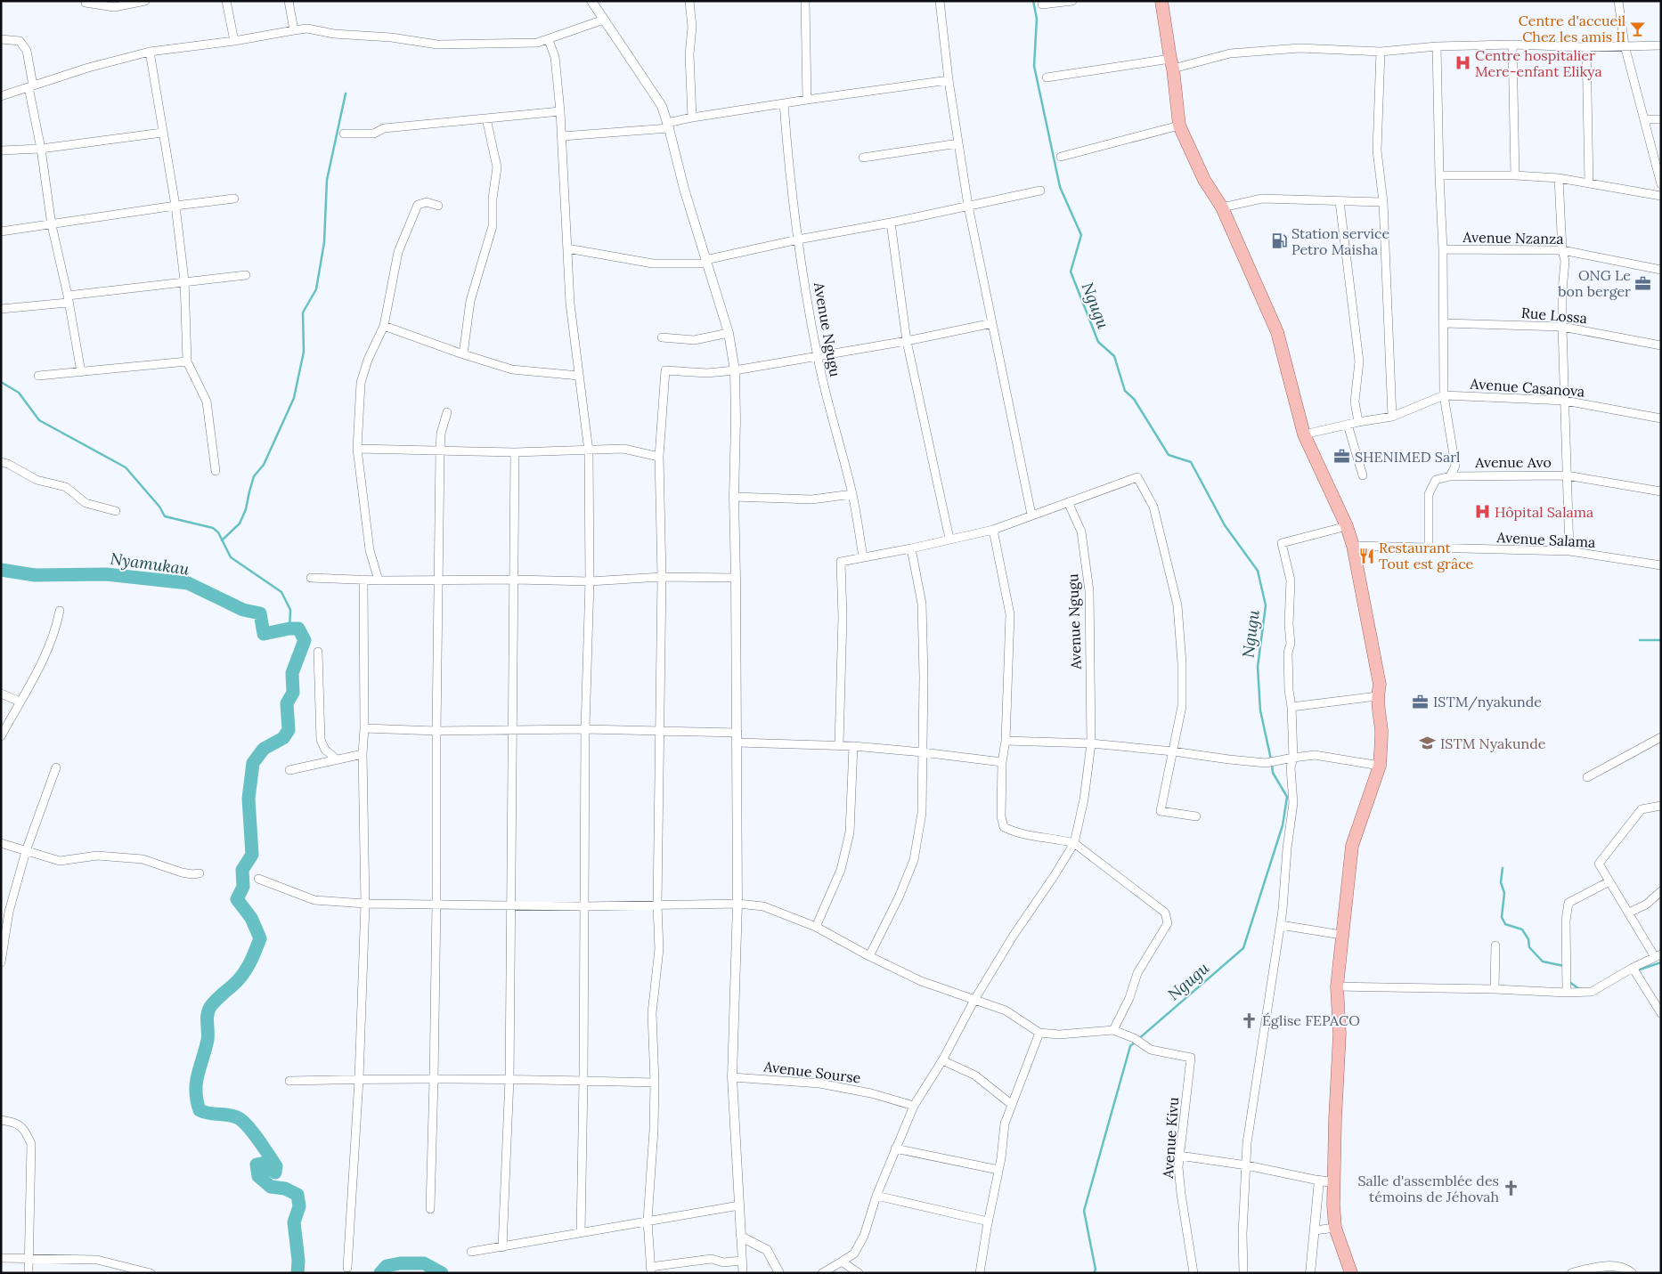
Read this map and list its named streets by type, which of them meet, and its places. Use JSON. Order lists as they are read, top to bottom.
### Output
{
  "streets": {
    "street": [
      "Avenue Nzanza",
      "Rue Lossa",
      "Avenue Ngugu",
      "Avenue Casanova",
      "Avenue Avo",
      "Avenue Salama",
      "Avenue Sourse",
      "Avenue Kivu"
    ]
  },
  "crossings": [
    ["Avenue Avo", "Avenue Salama"]
  ],
  "water": ["Ngugu", "Nyamukau"],
  "places": {
    "bar": ["Centre d'accueil Chez les amis II"],
    "hospital": ["Centre hospitalier Mere-enfant Elikya", "Hôpital Salama"],
    "fuel station": ["Station service Petro Maisha"],
    "office": ["ONG Le bon berger", "SHENIMED Sarl", "ISTM/nyakunde"],
    "restaurant": ["Restaurant Tout est grâce"],
    "school or university": ["ISTM Nyakunde"],
    "church": ["Église FEPACO", "Salle d'assemblée des témoins de Jéhovah"]
  }
}
